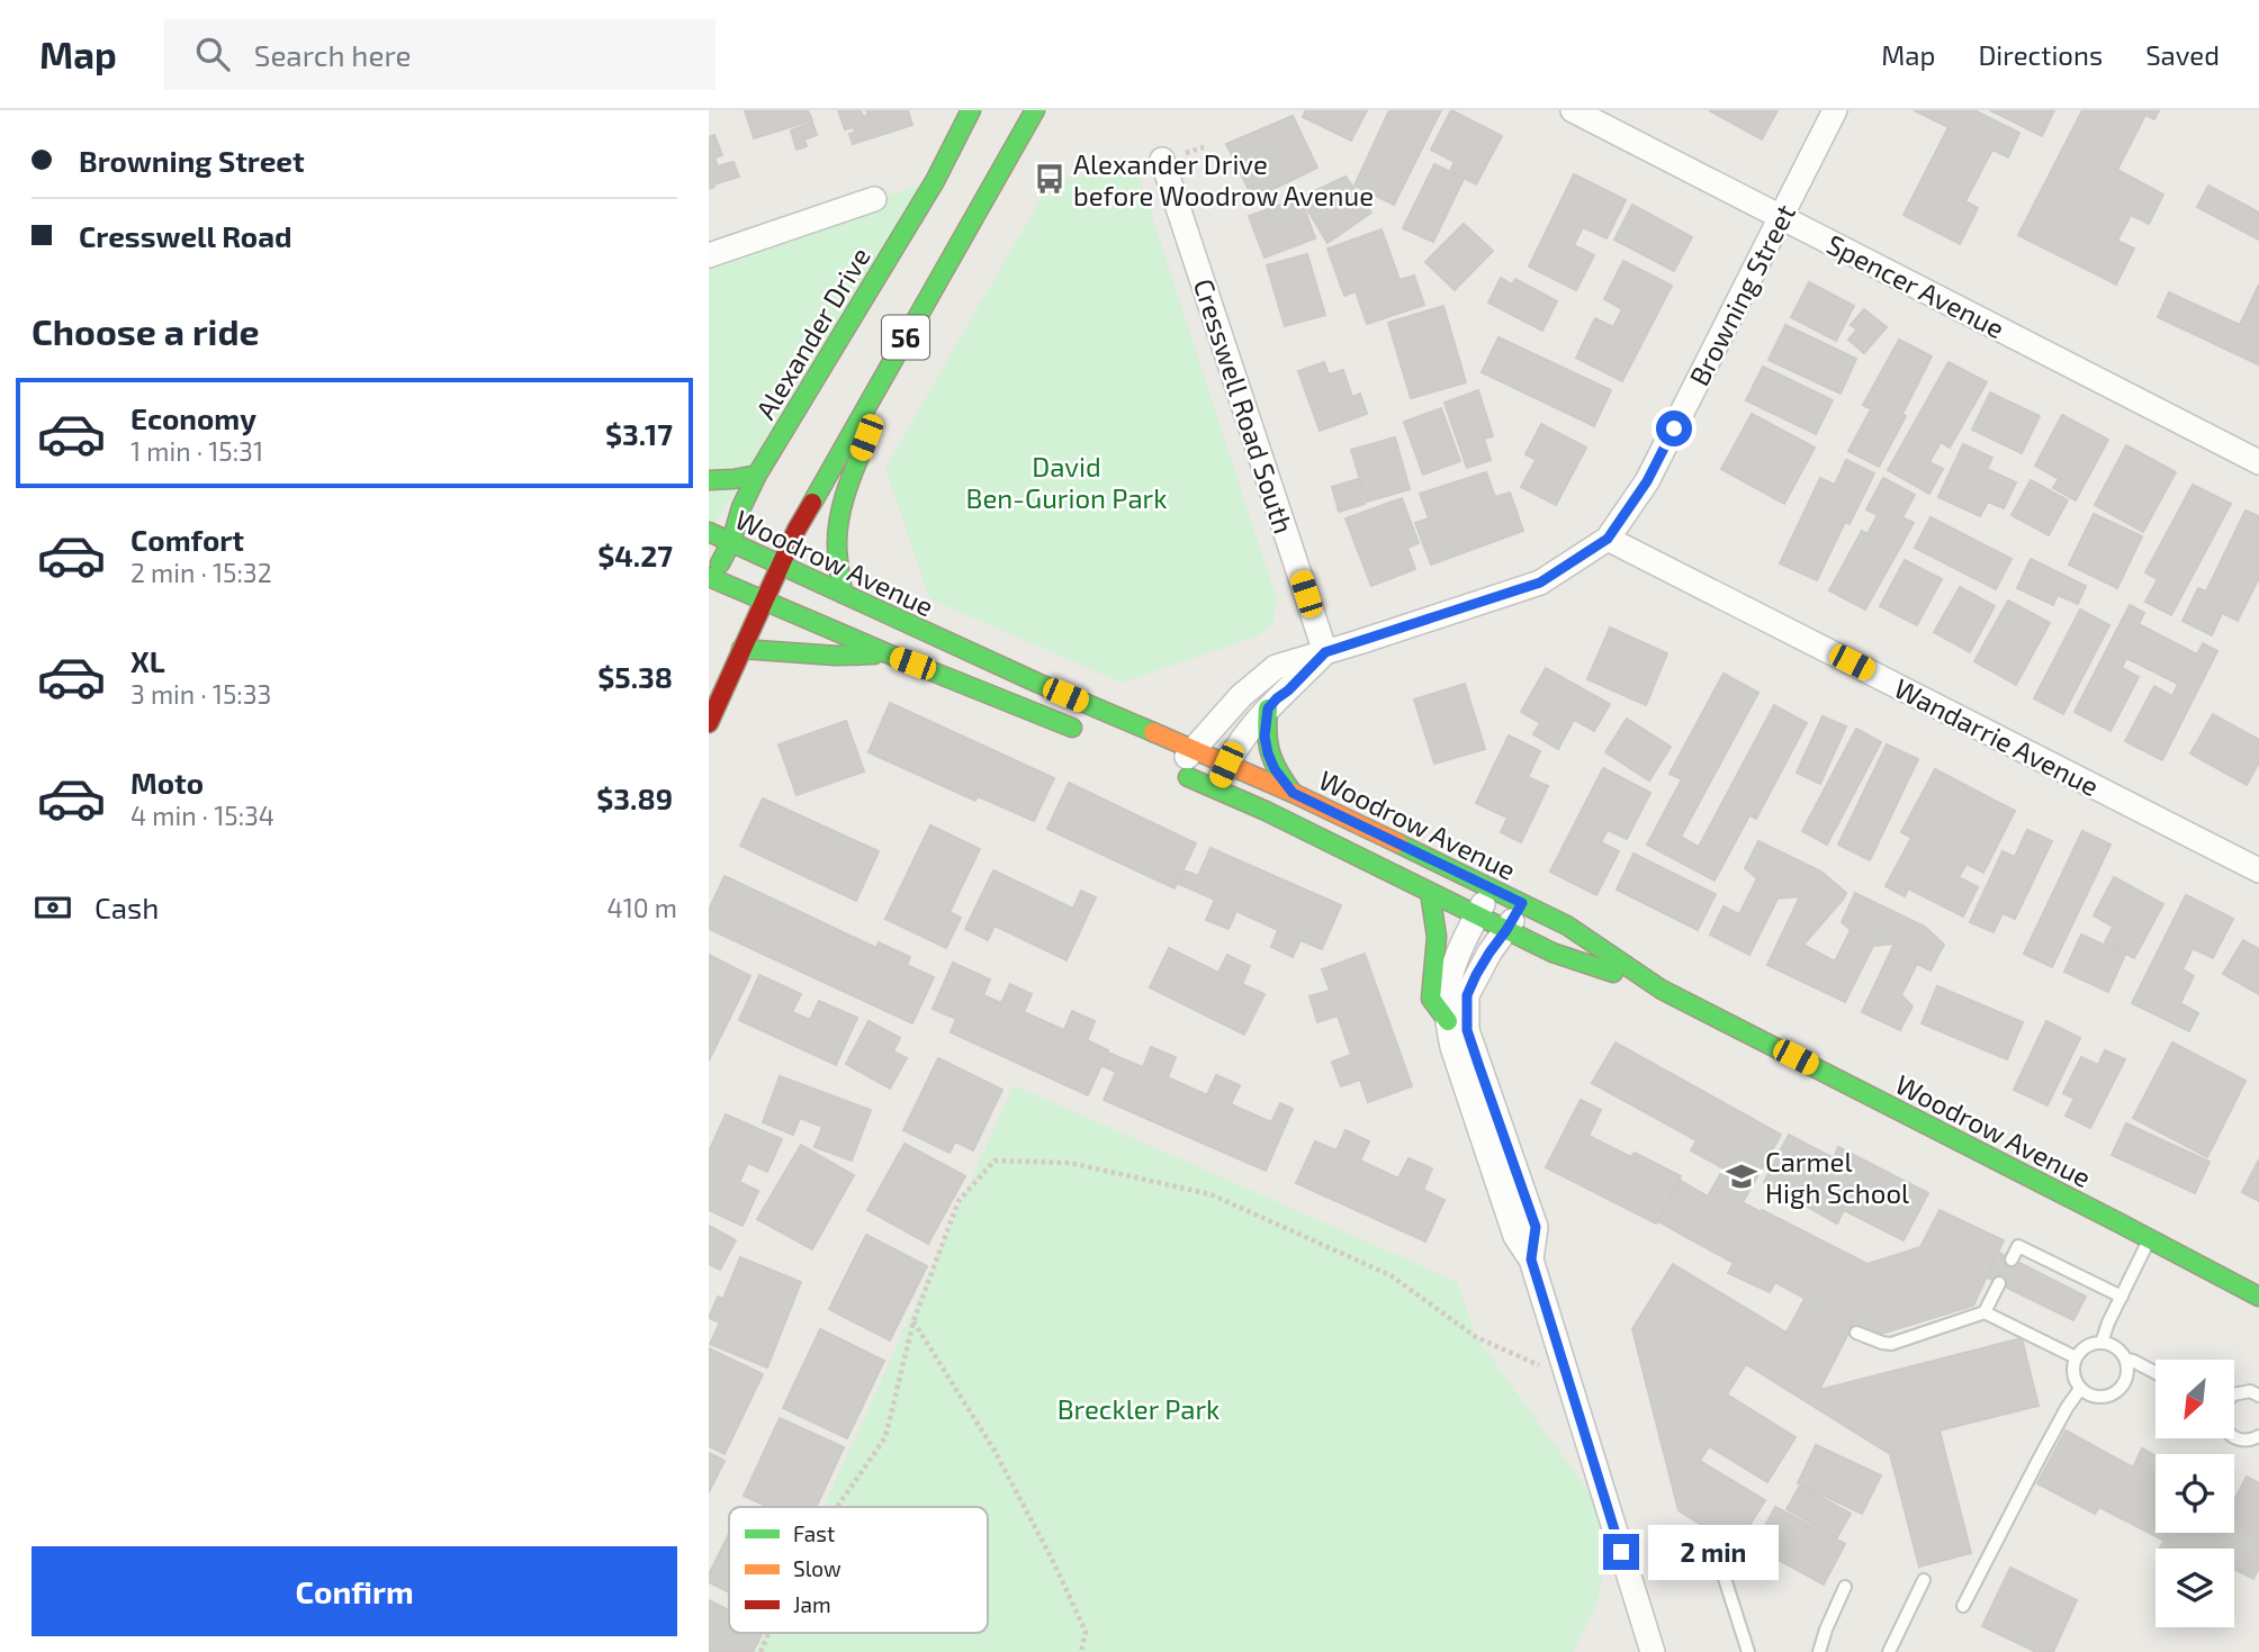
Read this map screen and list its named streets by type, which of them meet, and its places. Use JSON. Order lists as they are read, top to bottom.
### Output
{
  "streets": {
    "main road": ["Alexander Drive", "56", "Woodrow Avenue"],
    "street": [
      "Spencer Avenue",
      "Browning Street",
      "Cresswell Road South",
      "Wandarrie Avenue"
    ]
  },
  "crossings": [
    ["Spencer Avenue", "Browning Street"],
    ["Browning Street", "Cresswell Road South"],
    ["Browning Street", "Woodrow Avenue"],
    ["Browning Street", "Wandarrie Avenue"],
    ["Alexander Drive", "Woodrow Avenue"],
    ["56", "Woodrow Avenue"]
  ],
  "parks": ["David Ben-Gurion Park", "Breckler Park"],
  "places": {
    "bus stop": ["Alexander Drive before Woodrow Avenue"],
    "school or university": ["Carmel High School"]
  },
  "legend": ["Fast", "Slow", "Jam"],
  "north": "bottom left",
  "page": {
    "header": "Map",
    "search": "Search here",
    "nav": ["Map", "Directions", "Saved"],
    "banner": ["Browning Street", "Cresswell Road"],
    "heading": "Choose a ride",
    "list": [
      {
        "name": "Economy",
        "note": "1 min · 15:31",
        "value": "$3.17"
      },
      {
        "name": "Comfort",
        "note": "2 min · 15:32",
        "value": "$4.27"
      },
      {
        "name": "XL",
        "note": "3 min · 15:33",
        "value": "$5.38"
      },
      {
        "name": "Moto",
        "note": "4 min · 15:34",
        "value": "$3.89"
      }
    ],
    "pay": ["Cash", "410 m"],
    "bubble": "2 min",
    "buttons": "Confirm"
  }
}
